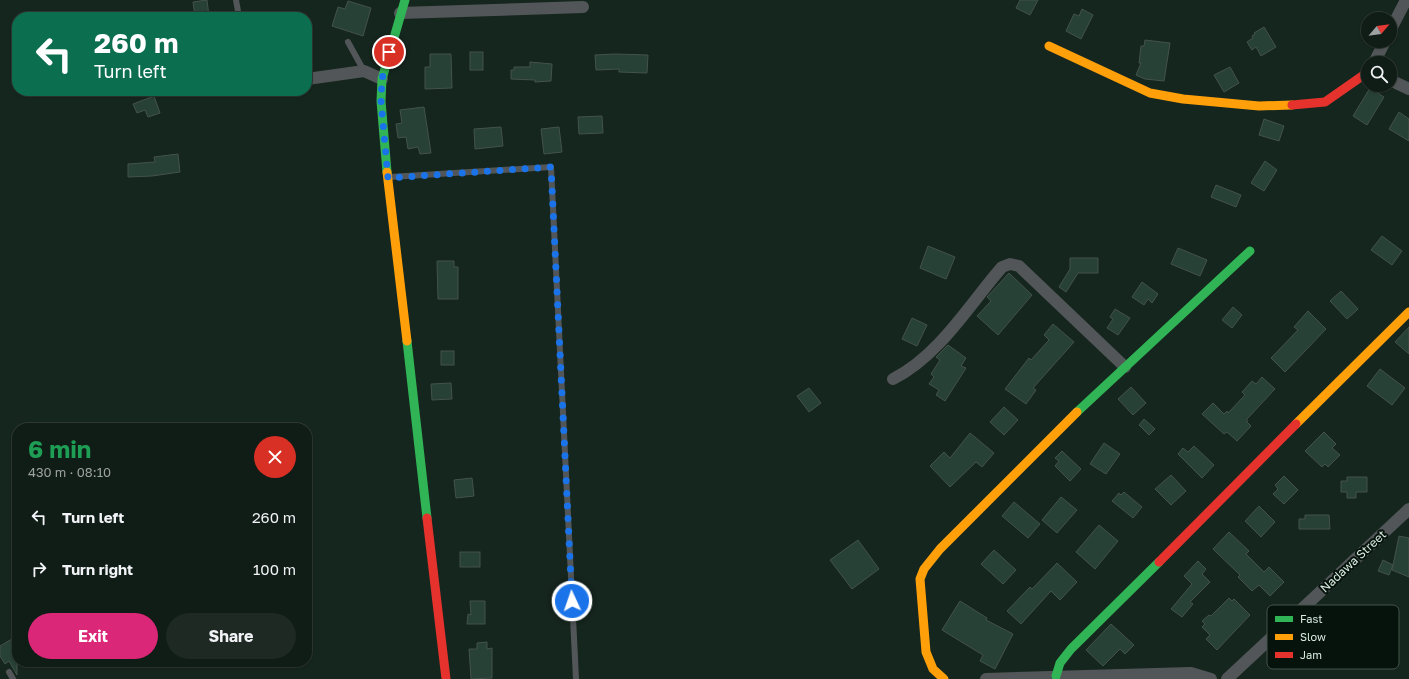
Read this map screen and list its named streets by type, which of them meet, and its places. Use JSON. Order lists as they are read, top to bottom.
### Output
{
  "streets": {
    "street": ["Nadawa Street"]
  },
  "legend": ["Fast", "Slow", "Jam"],
  "north": "top right",
  "page": {
    "turn": ["260 m", "Turn left"],
    "heading": ["6 min", "430 m · 08:10"],
    "list": [
      {
        "name": "Turn left",
        "value": "260 m"
      },
      {
        "name": "Turn right",
        "value": "100 m"
      }
    ],
    "buttons": ["Exit", "Share"]
  }
}
